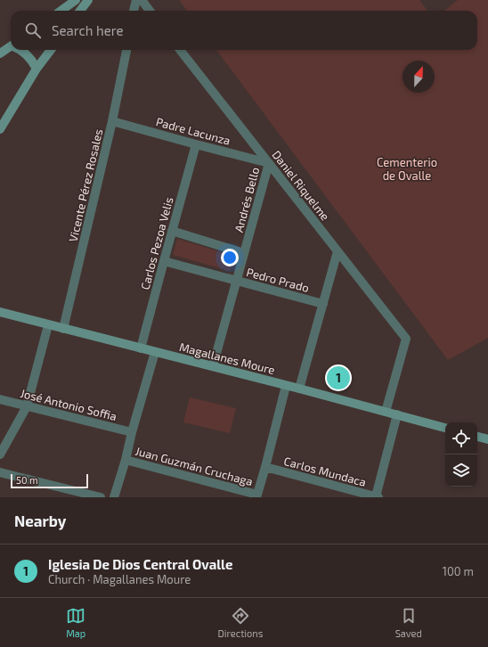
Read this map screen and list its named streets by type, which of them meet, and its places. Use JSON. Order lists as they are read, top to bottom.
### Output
{
  "streets": {
    "street": [
      "Padre Lacunza",
      "Vicente Pérez Rosales",
      "Daniel Riquelme",
      "Andrés Bello",
      "Carlos Pezoa Velis",
      "Pedro Prado",
      "Magallanes Moure",
      "José Antonio Soffia",
      "Juan Guzmán Cruchaga",
      "Carlos Mundaca"
    ]
  },
  "crossings": [
    ["Padre Lacunza", "Vicente Pérez Rosales"],
    ["Padre Lacunza", "Daniel Riquelme"],
    ["Padre Lacunza", "Andrés Bello"],
    ["Padre Lacunza", "Carlos Pezoa Velis"],
    ["Vicente Pérez Rosales", "Magallanes Moure"],
    ["Daniel Riquelme", "Andrés Bello"],
    ["Daniel Riquelme", "Magallanes Moure"],
    ["Andrés Bello", "Pedro Prado"],
    ["Andrés Bello", "Magallanes Moure"],
    ["Carlos Pezoa Velis", "Pedro Prado"],
    ["Carlos Pezoa Velis", "Magallanes Moure"]
  ],
  "parks": ["Cementerio de Ovalle"],
  "scale_bar": "50 m",
  "north": "top",
  "page": {
    "search": "Search here",
    "pins": "1",
    "scale": "50 m",
    "heading": "Nearby",
    "list": [
      {
        "mark": "1",
        "name": "Iglesia De Dios Central Ovalle",
        "note": "Church · Magallanes Moure",
        "value": "100 m"
      }
    ],
    "nav": ["Map", "Directions", "Saved"]
  }
}
